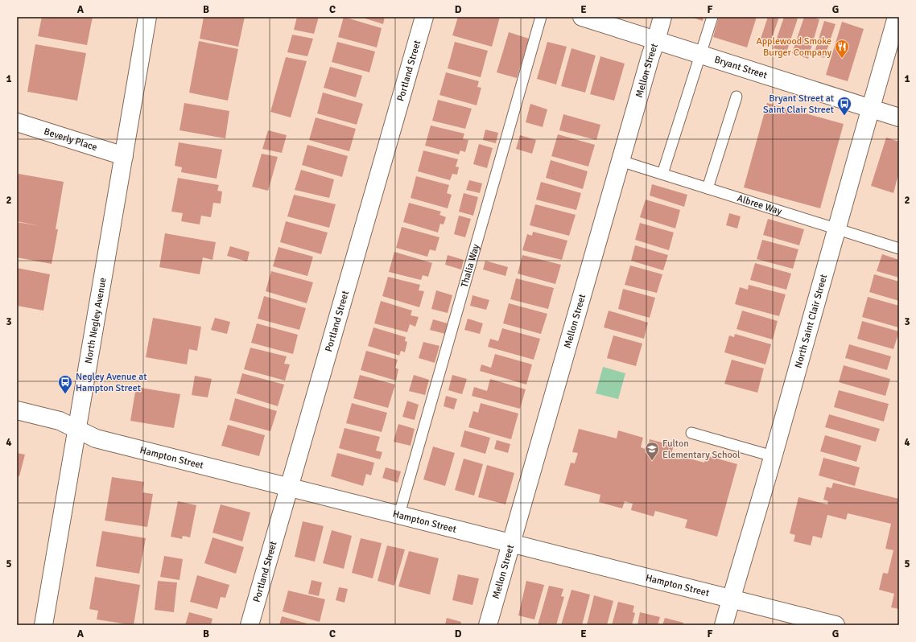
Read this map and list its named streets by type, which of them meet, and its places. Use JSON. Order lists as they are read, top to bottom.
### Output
{
  "streets": {
    "street": [
      "Bryant Street",
      "Mellon Street",
      "Portland Street",
      "Beverly Place",
      "North Negley Avenue",
      "North Saint Clair Street",
      "Hampton Street"
    ],
    "lane": ["Albree Way", "Thalia Way"]
  },
  "crossings": [
    ["Bryant Street", "Mellon Street"],
    ["Bryant Street", "North Saint Clair Street"],
    ["Mellon Street", "Albree Way"],
    ["Mellon Street", "Hampton Street"],
    ["Portland Street", "Hampton Street"],
    ["Beverly Place", "North Negley Avenue"],
    ["Albree Way", "North Saint Clair Street"],
    ["Thalia Way", "Hampton Street"],
    ["North Negley Avenue", "Hampton Street"],
    ["North Saint Clair Street", "Hampton Street"]
  ],
  "places": {
    "restaurant": ["Applewood Smoke Burger Company"],
    "bus stop": ["Bryant Street at Saint Clair Street", "Negley Avenue at Hampton Street"],
    "school or university": ["Fulton Elementary School"]
  },
  "grid": {
    "columns": [
      "A",
      "B",
      "C",
      "D",
      "E",
      "F",
      "G"
    ],
    "rows": [
      "1",
      "2",
      "3",
      "4",
      "5"
    ]
  }
}
